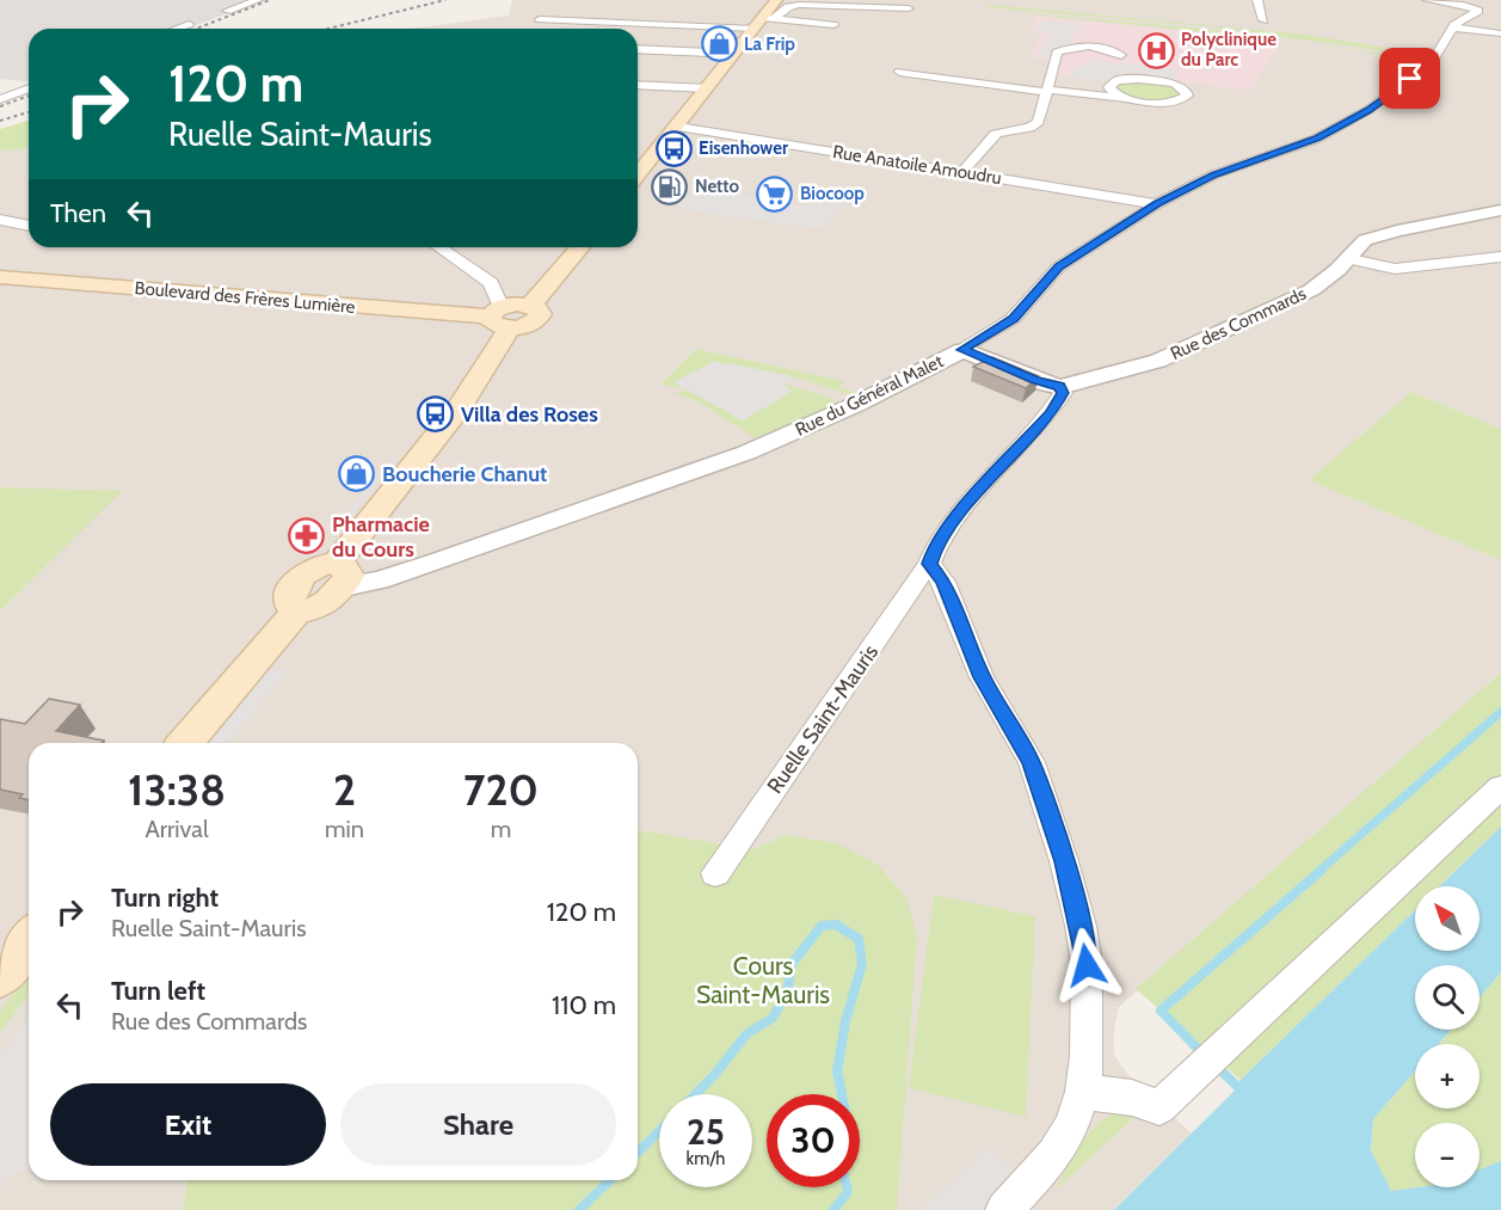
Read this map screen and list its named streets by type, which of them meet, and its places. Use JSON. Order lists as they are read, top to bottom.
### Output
{
  "streets": {
    "main road": ["Boulevard des Frères Lumière"],
    "street": [
      "Rue Anatoile Amoudru",
      "Rue des Commards",
      "Rue du Général Malet",
      "Ruelle Saint-Mauris"
    ]
  },
  "crossings": [
    ["Rue Anatoile Amoudru", "Rue du Général Malet"],
    ["Rue des Commards", "Ruelle Saint-Mauris"]
  ],
  "parks": ["Cours Saint-Mauris"],
  "places": {
    "shop": ["La Frip", "Boucherie Chanut"],
    "hospital": ["Polyclinique du Parc"],
    "bus stop": ["Eisenhower", "Villa des Roses"],
    "fuel station": ["Netto"],
    "supermarket": ["Biocoop"],
    "pharmacy": ["Pharmacie du Cours"]
  },
  "north": "top left",
  "page": {
    "turn": ["120 m", "Ruelle Saint-Mauris"],
    "then": "Then",
    "eta": [
      "13:38",
      "Arrival",
      "2",
      "min",
      "720",
      "m"
    ],
    "list": [
      {
        "name": "Turn right",
        "note": "Ruelle Saint-Mauris",
        "value": "120 m"
      },
      {
        "name": "Turn left",
        "note": "Rue des Commards",
        "value": "110 m"
      }
    ],
    "map_buttons": ["+", "−"],
    "buttons": ["Exit", "Share"],
    "speed": "25 km/h",
    "limit": "30"
  }
}
